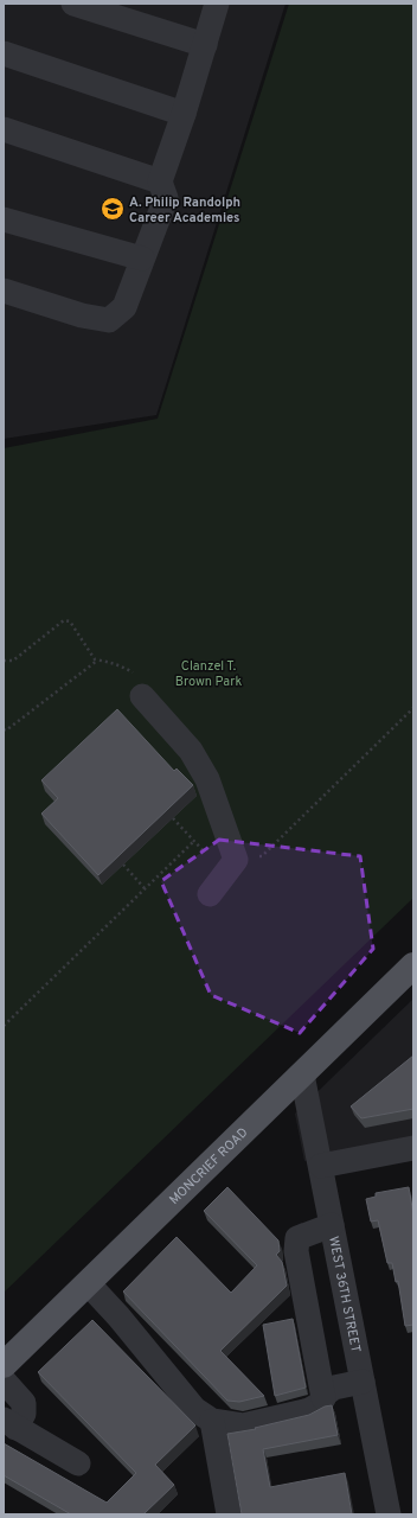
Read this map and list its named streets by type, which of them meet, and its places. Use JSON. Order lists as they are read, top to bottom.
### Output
{
  "streets": {
    "main road": ["MONCRIEF ROAD"],
    "street": ["WEST 36TH STREET"]
  },
  "crossings": [
    ["MONCRIEF ROAD", "WEST 36TH STREET"]
  ],
  "parks": ["Clanzel T. Brown Park"],
  "places": {
    "school or university": ["A. Philip Randolph Career Academies"]
  }
}
